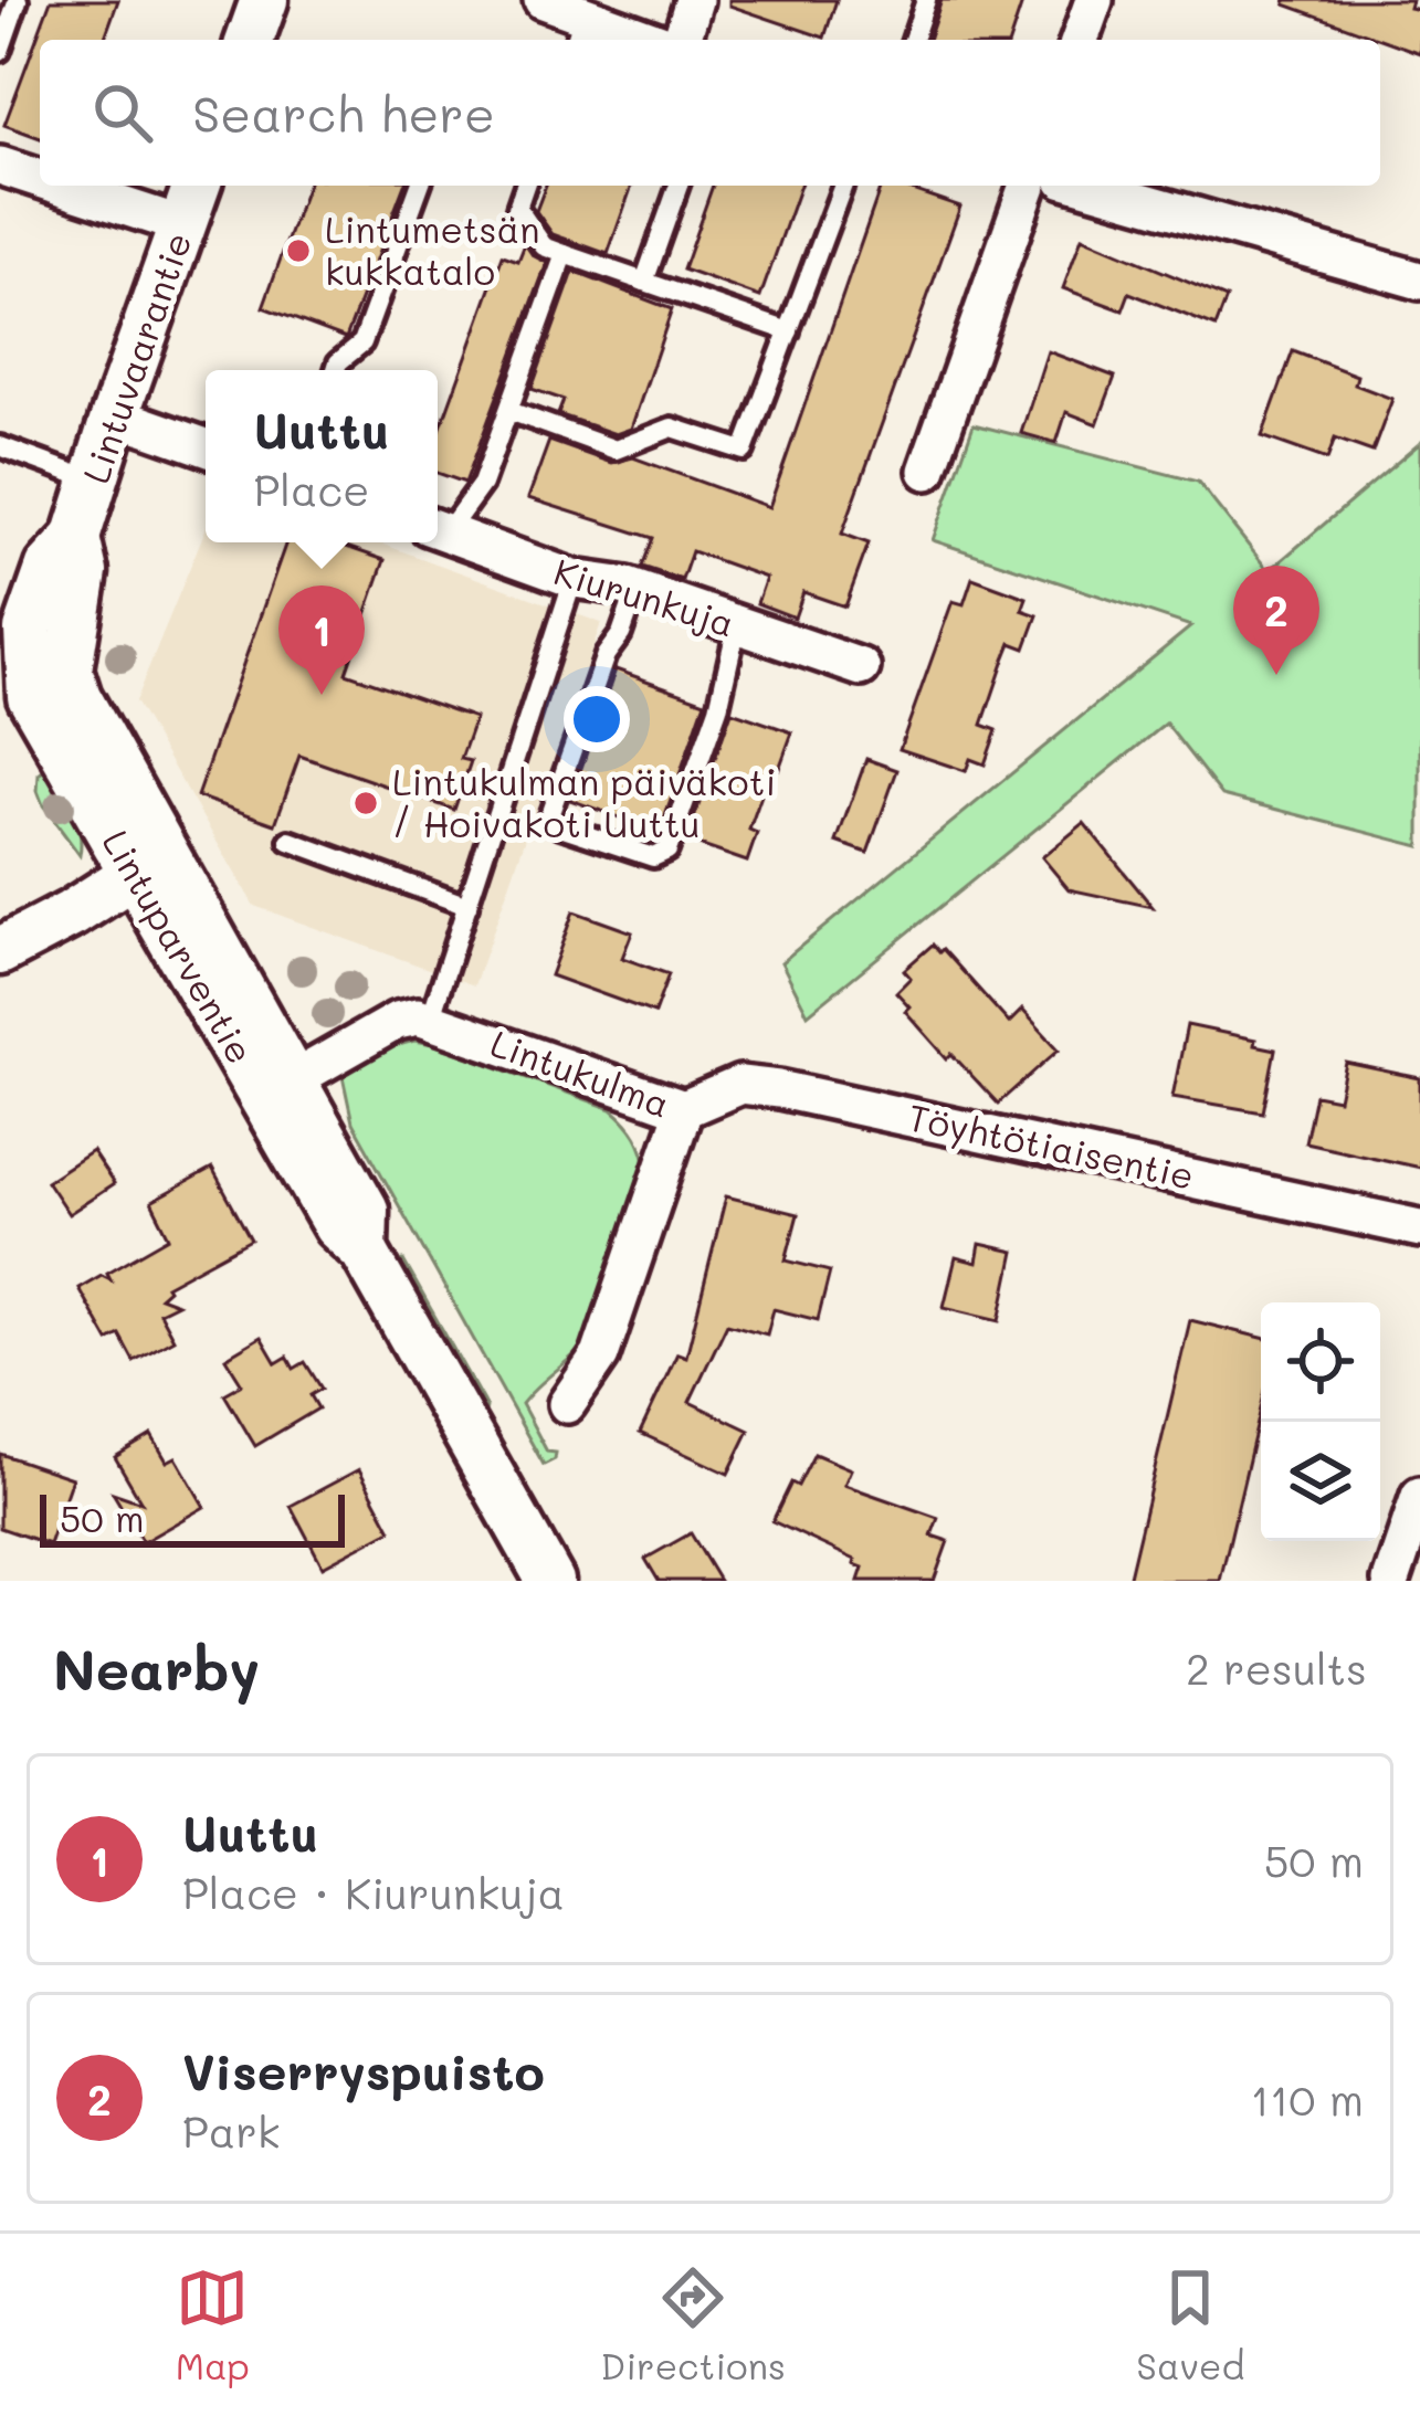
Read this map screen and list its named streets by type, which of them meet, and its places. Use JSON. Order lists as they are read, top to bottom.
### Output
{
  "streets": {
    "street": [
      "Lintuvaarantie",
      "Kiurunkuja",
      "Lintuparventie",
      "Lintukulma",
      "Töyhtötiaisentie"
    ]
  },
  "crossings": [
    ["Lintuvaarantie", "Lintuparventie"],
    ["Lintukulma", "Töyhtötiaisentie"]
  ],
  "places": ["Lintumetsän kukkatalo", "Lintukulman päiväkoti / Hoivakoti Uuttu"],
  "scale_bar": "50 m",
  "page": {
    "search": "Search here",
    "popup": ["Uuttu", "Place"],
    "pins": ["2", "1"],
    "scale": "50 m",
    "heading": ["Nearby", "2 results"],
    "list": [
      {
        "mark": "1",
        "name": "Uuttu",
        "note": "Place · Kiurunkuja",
        "value": "50 m"
      },
      {
        "mark": "2",
        "name": "Viserryspuisto",
        "note": "Park",
        "value": "110 m"
      }
    ],
    "nav": ["Map", "Directions", "Saved"]
  }
}
